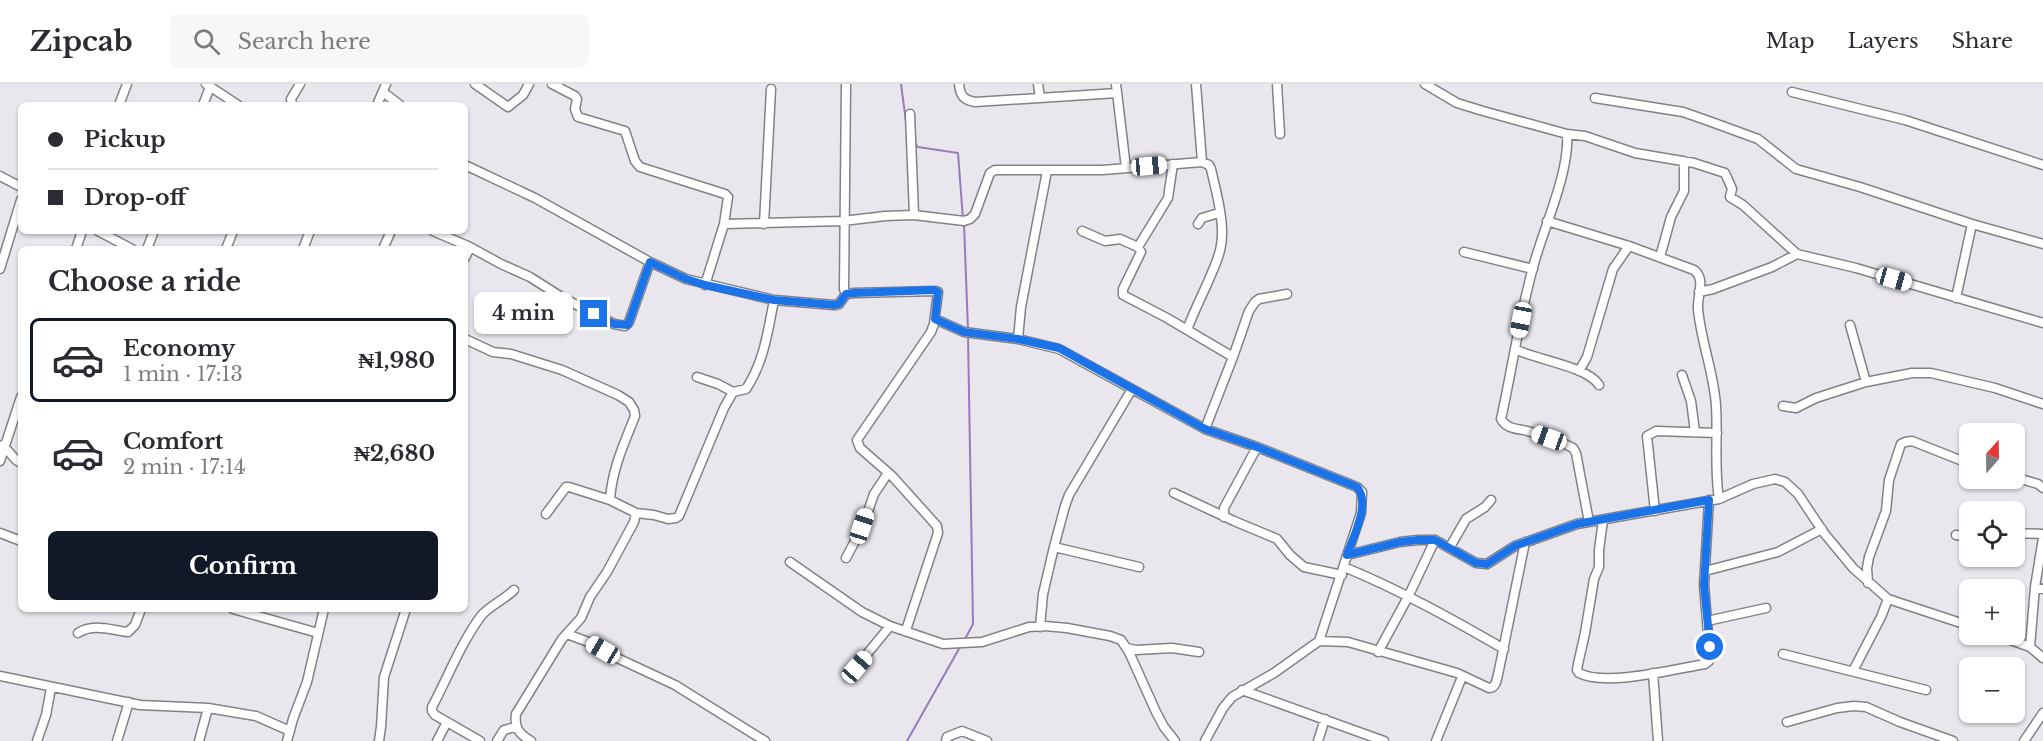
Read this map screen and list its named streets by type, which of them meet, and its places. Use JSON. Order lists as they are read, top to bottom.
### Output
{
  "north": "top",
  "page": {
    "header": "Zipcab",
    "search": "Search here",
    "nav": ["Map", "Layers", "Share"],
    "banner": ["Pickup", "Drop-off"],
    "heading": "Choose a ride",
    "bubble": "4 min",
    "list": [
      {
        "name": "Economy",
        "note": "1 min · 17:13",
        "value": "₦1,980"
      },
      {
        "name": "Comfort",
        "note": "2 min · 17:14",
        "value": "₦2,680"
      }
    ],
    "map_buttons": ["+", "−"],
    "buttons": "Confirm"
  }
}
